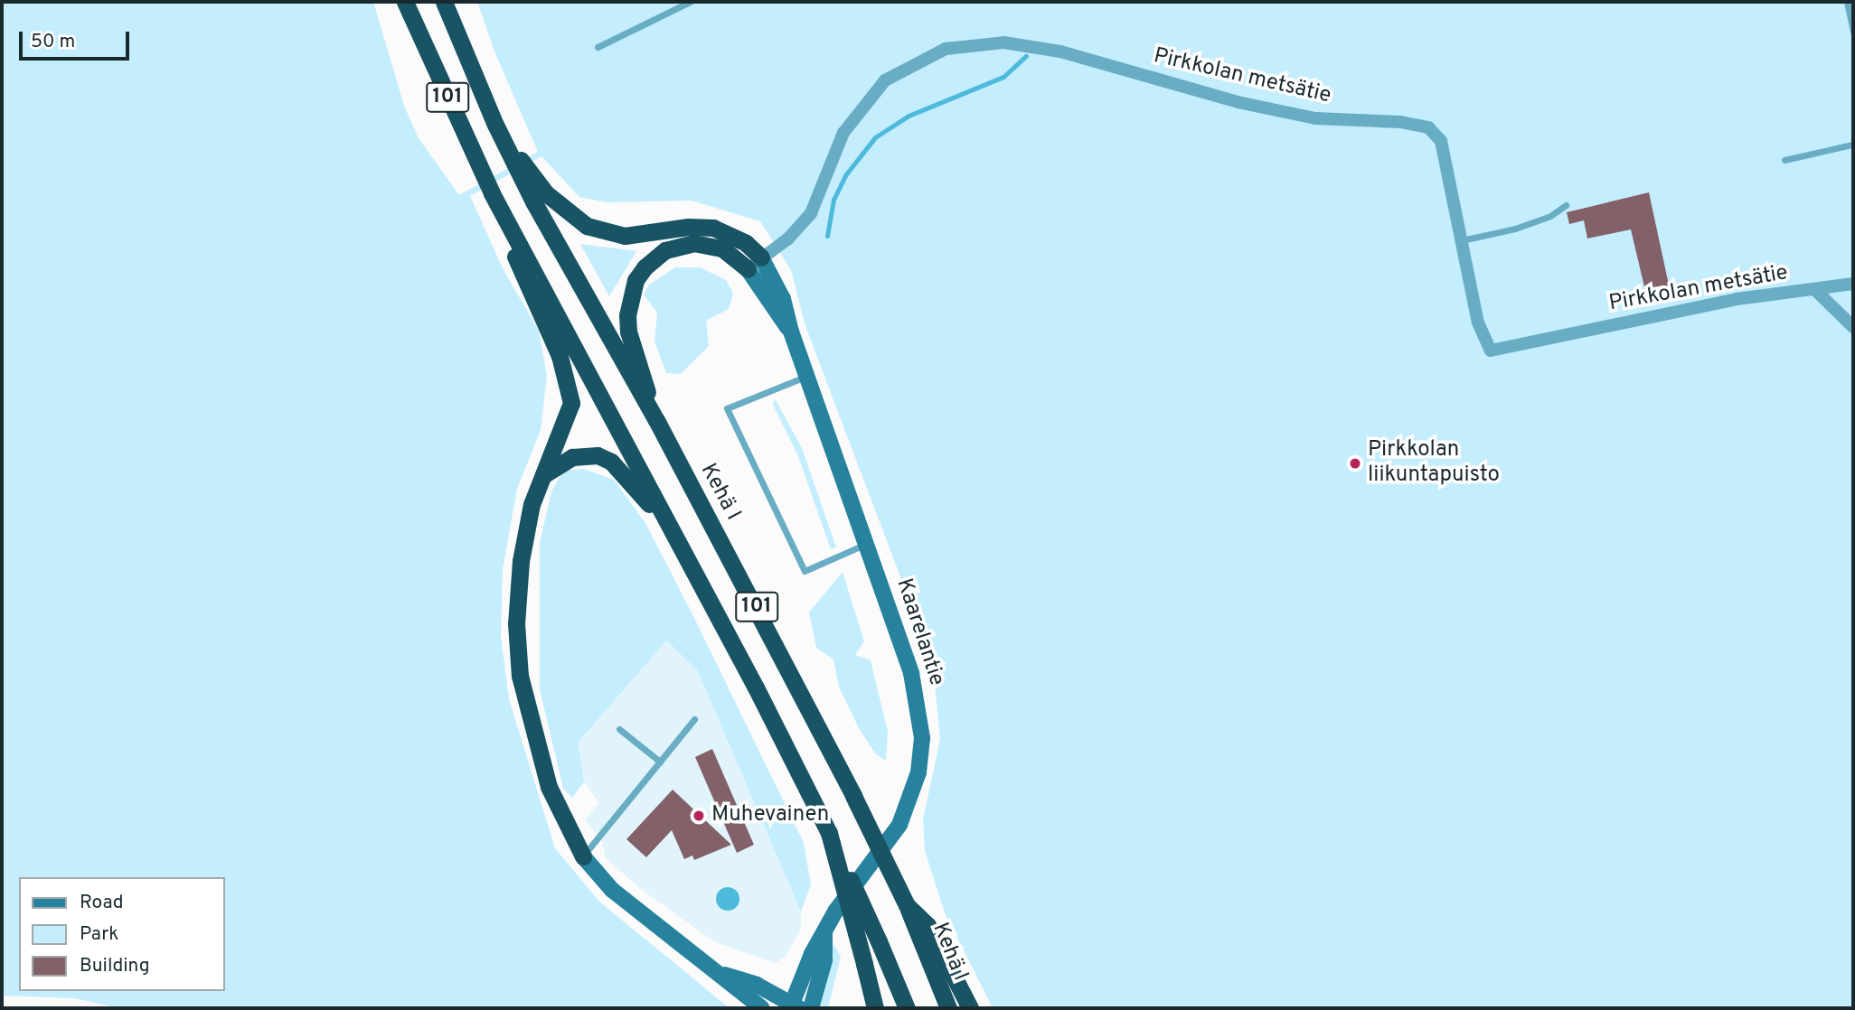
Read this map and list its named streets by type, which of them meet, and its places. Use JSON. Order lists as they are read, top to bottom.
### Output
{
  "streets": {
    "highway": ["101", "Kehä I"],
    "main road": ["Kaarelantie"],
    "street": ["Pirkkolan metsätie"]
  },
  "crossings": [
    ["Pirkkolan metsätie", "Kaarelantie"]
  ],
  "places": ["Pirkkolan liikuntapuisto", "Muhevainen"],
  "legend": ["Road", "Park", "Building"],
  "scale_bar": "50 m"
}
